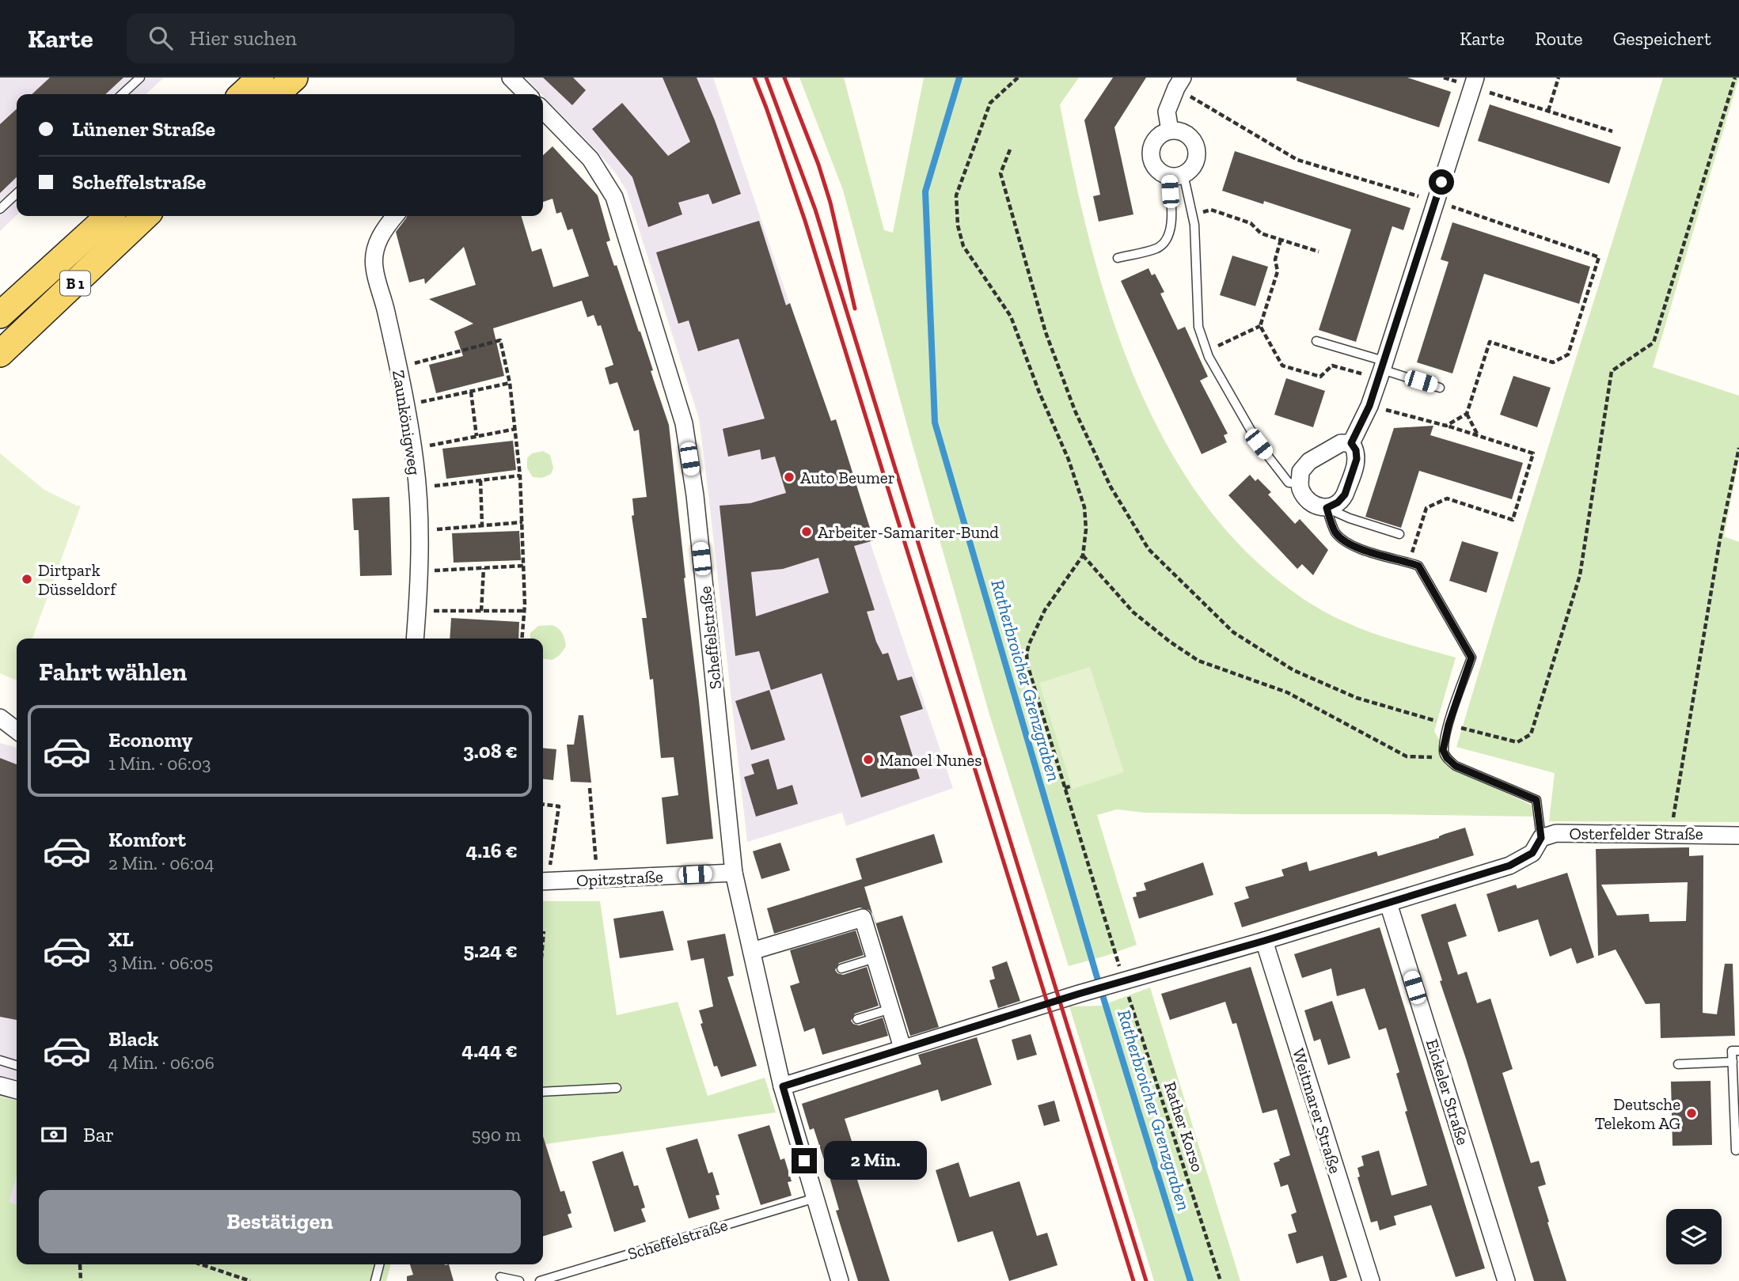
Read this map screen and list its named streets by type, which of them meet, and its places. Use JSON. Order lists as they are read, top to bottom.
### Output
{
  "streets": {
    "main road": ["B 1"],
    "street": [
      "Zaunkönigweg",
      "Scheffelstraße",
      "Osterfelder Straße",
      "Opitzstraße",
      "Eickeler Straße",
      "Weitmarer Straße"
    ],
    "path": ["Rather Korso"]
  },
  "crossings": [
    ["Scheffelstraße", "Opitzstraße"]
  ],
  "water": ["Ratherbroicher Grenzgraben"],
  "places": [
    "Auto Beumer",
    "Arbeiter-Samariter-Bund",
    "Dirtpark Düsseldorf",
    "Manoel Nunes",
    "Deutsche Telekom AG"
  ],
  "page": {
    "header": "Karte",
    "search": "Hier suchen",
    "nav": ["Karte", "Route", "Gespeichert"],
    "banner": ["Lünener Straße", "Scheffelstraße"],
    "heading": "Fahrt wählen",
    "list": [
      {
        "name": "Economy",
        "note": "1 Min. · 06:03",
        "value": "3.08 €"
      },
      {
        "name": "Komfort",
        "note": "2 Min. · 06:04",
        "value": "4.16 €"
      },
      {
        "name": "XL",
        "note": "3 Min. · 06:05",
        "value": "5.24 €"
      },
      {
        "name": "Black",
        "note": "4 Min. · 06:06",
        "value": "4.44 €"
      }
    ],
    "pay": ["Bar", "590 m"],
    "bubble": "2 Min.",
    "buttons": "Bestätigen"
  }
}
